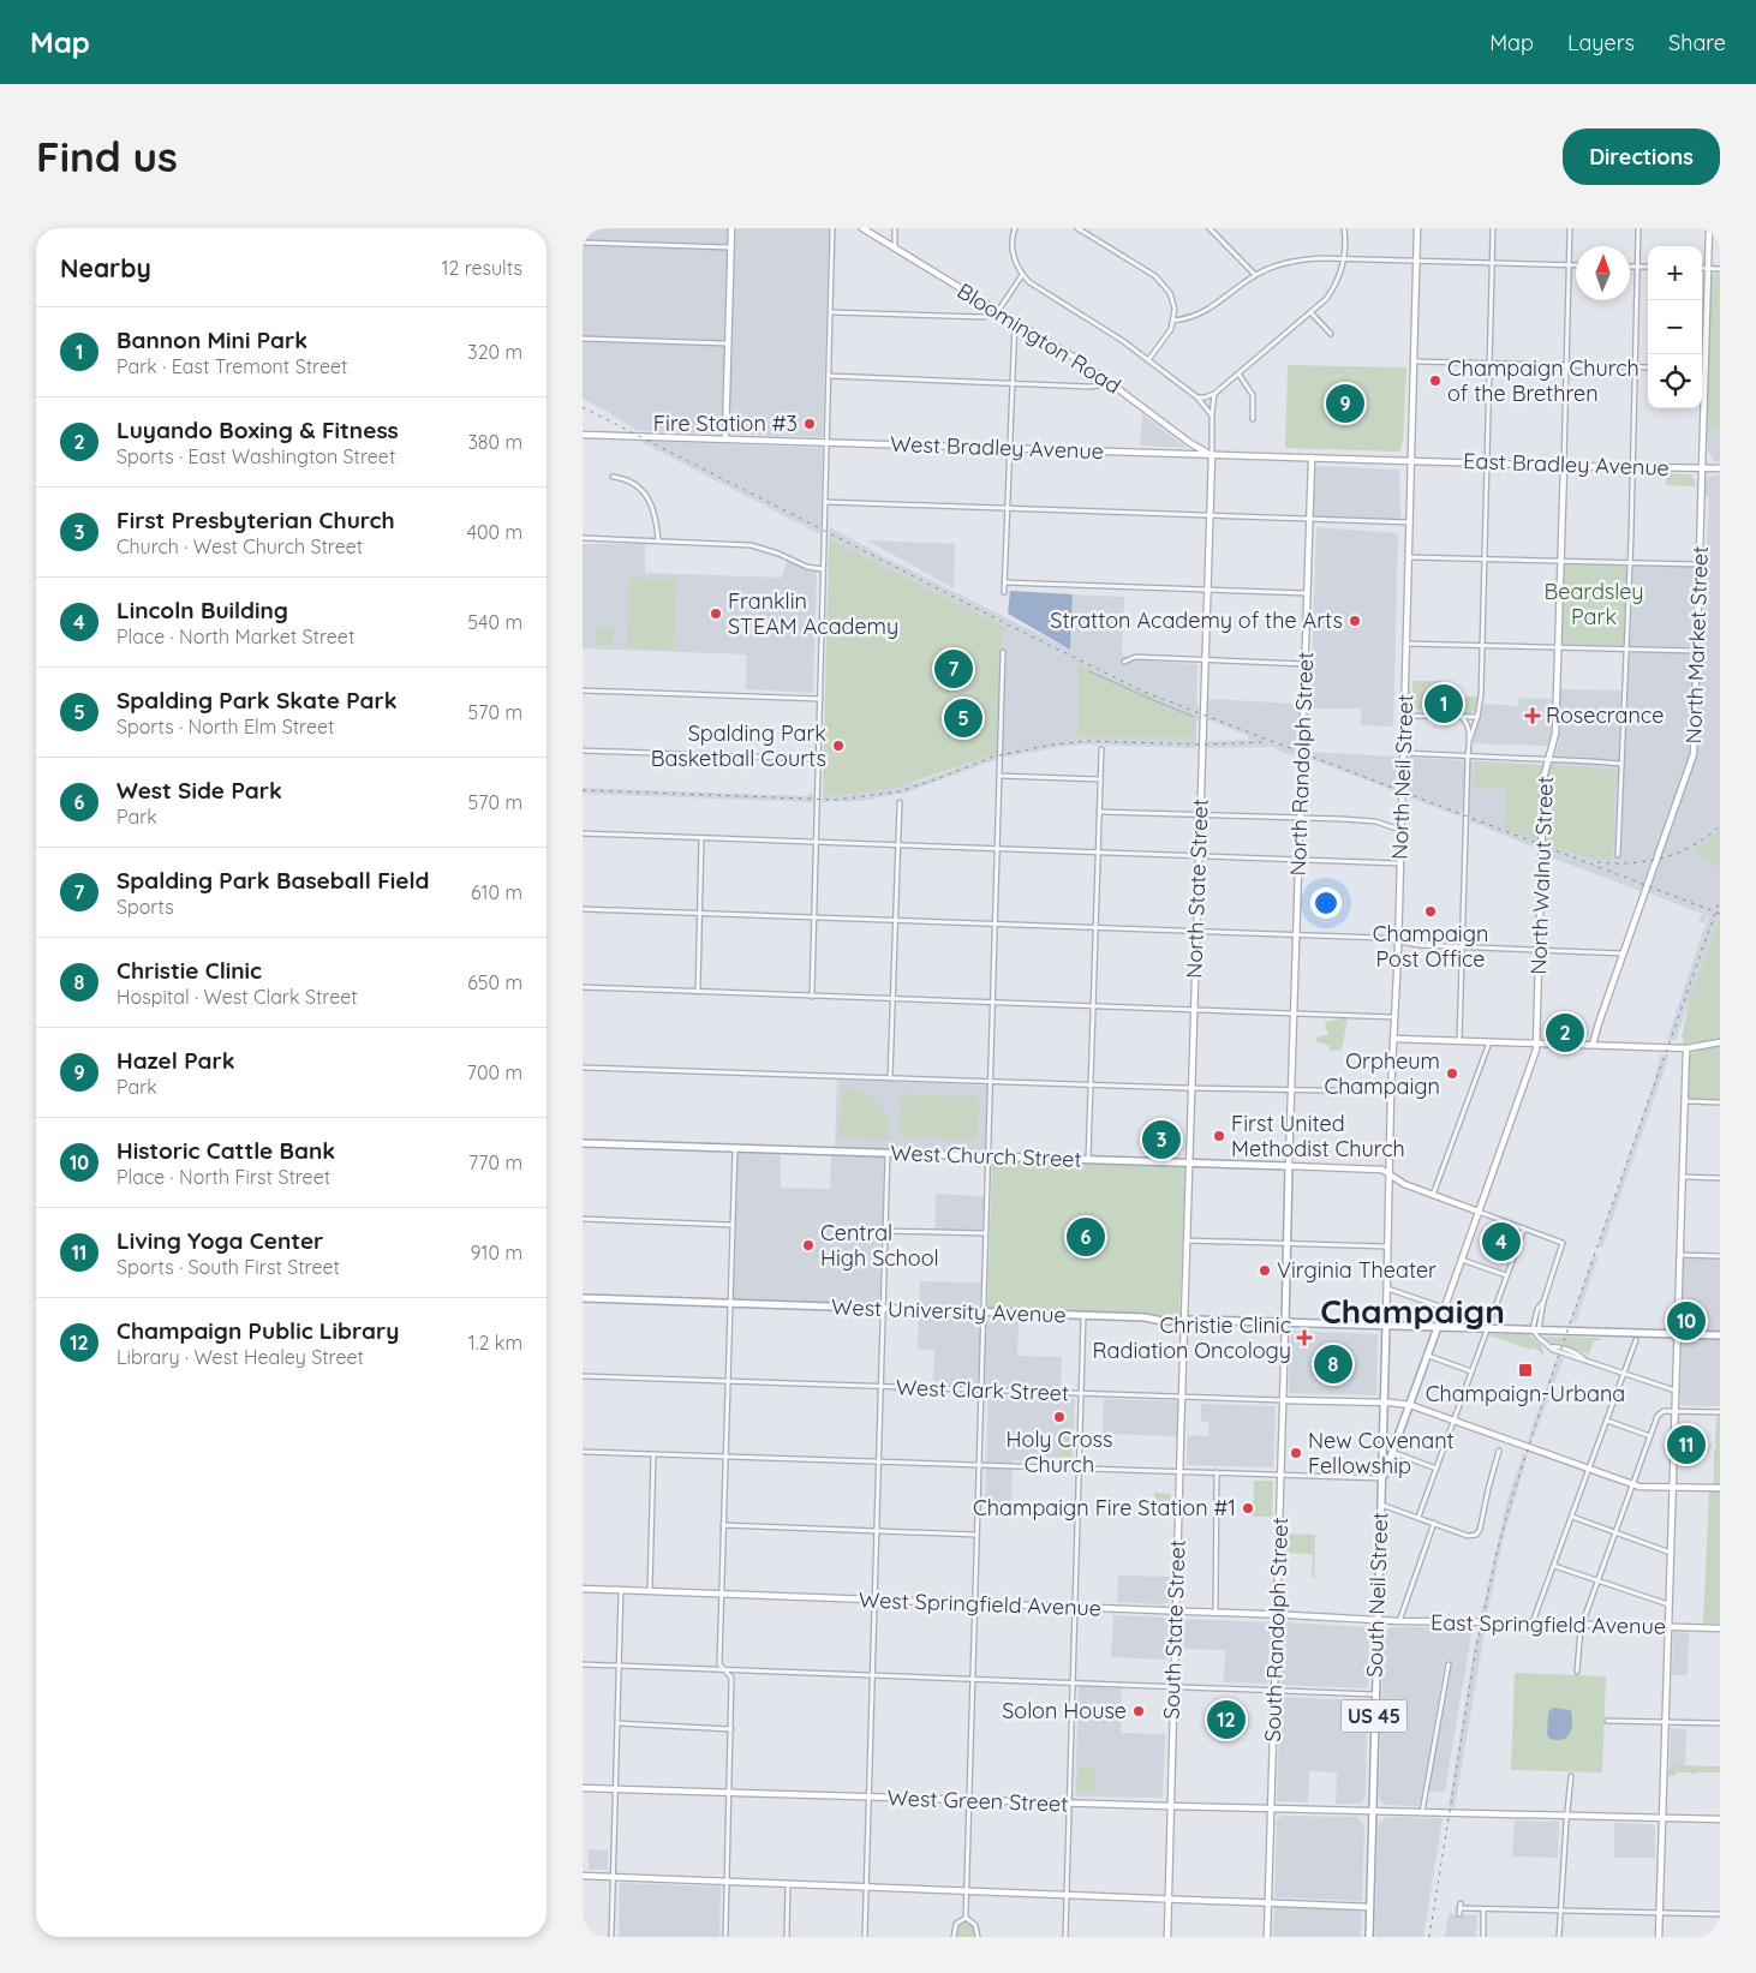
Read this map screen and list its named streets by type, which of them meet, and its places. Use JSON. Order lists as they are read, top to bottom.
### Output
{
  "streets": {
    "main road": [
      "Bloomington Road",
      "West Bradley Avenue",
      "East Bradley Avenue",
      "North Market Street",
      "North Randolph Street",
      "North Neil Street",
      "North Walnut Street",
      "North State Street",
      "West Church Street",
      "West University Avenue",
      "West Clark Street",
      "South Neil Street",
      "West Springfield Avenue",
      "East Springfield Avenue",
      "South State Street",
      "South Randolph Street",
      "US 45",
      "West Green Street"
    ]
  },
  "crossings": [
    ["Bloomington Road", "West Bradley Avenue"],
    ["Bloomington Road", "North State Street"],
    ["West Bradley Avenue", "East Bradley Avenue"],
    ["West Bradley Avenue", "North Randolph Street"],
    ["West Bradley Avenue", "North Neil Street"],
    ["West Bradley Avenue", "North State Street"],
    ["East Bradley Avenue", "North Market Street"],
    ["East Bradley Avenue", "North Neil Street"],
    ["East Bradley Avenue", "North Walnut Street"],
    ["North Randolph Street", "West Church Street"],
    ["North Randolph Street", "West University Avenue"],
    ["North Randolph Street", "South Randolph Street"],
    ["North Neil Street", "West Church Street"],
    ["North Neil Street", "West University Avenue"],
    ["North Neil Street", "South Neil Street"],
    ["North Walnut Street", "West Church Street"],
    ["North Walnut Street", "West University Avenue"],
    ["North State Street", "West Church Street"],
    ["North State Street", "West University Avenue"],
    ["North State Street", "South State Street"],
    ["West University Avenue", "South Neil Street"],
    ["West University Avenue", "South State Street"],
    ["West University Avenue", "South Randolph Street"],
    ["West Clark Street", "South Neil Street"],
    ["West Clark Street", "South State Street"],
    ["West Clark Street", "South Randolph Street"],
    ["South Neil Street", "West Springfield Avenue"],
    ["South Neil Street", "East Springfield Avenue"],
    ["South Neil Street", "West Green Street"],
    ["West Springfield Avenue", "East Springfield Avenue"],
    ["West Springfield Avenue", "South State Street"],
    ["West Springfield Avenue", "South Randolph Street"],
    ["South State Street", "West Green Street"],
    ["South Randolph Street", "West Green Street"]
  ],
  "districts": ["Champaign"],
  "parks": ["Beardsley Park"],
  "places": {
    "other": [
      "Champaign Church of the Brethren",
      "Fire Station #3",
      "Franklin STEAM Academy",
      "Stratton Academy of the Arts",
      "Spalding Park Basketball Courts",
      "Champaign Post Office",
      "Orpheum Champaign",
      "First United Methodist Church",
      "Central High School",
      "Virginia Theater",
      "Holy Cross Church",
      "New Covenant Fellowship",
      "Champaign Fire Station #1",
      "Solon House"
    ],
    "health": ["Rosecrance", "Christie Clinic Radiation Oncology"],
    "transit": ["Champaign-Urbana"]
  },
  "north": "top",
  "page": {
    "header": "Map",
    "nav": ["Map", "Layers", "Share"],
    "buttons": "Directions",
    "title": "Find us",
    "heading": ["Nearby", "12 results"],
    "map_buttons": ["+", "−"],
    "list": [
      {
        "mark": "1",
        "name": "Bannon Mini Park",
        "note": "Park · East Tremont Street",
        "value": "320 m"
      },
      {
        "mark": "2",
        "name": "Luyando Boxing & Fitness",
        "note": "Sports · East Washington Street",
        "value": "380 m"
      },
      {
        "mark": "3",
        "name": "First Presbyterian Church",
        "note": "Church · West Church Street",
        "value": "400 m"
      },
      {
        "mark": "4",
        "name": "Lincoln Building",
        "note": "Place · North Market Street",
        "value": "540 m"
      },
      {
        "mark": "5",
        "name": "Spalding Park Skate Park",
        "note": "Sports · North Elm Street",
        "value": "570 m"
      },
      {
        "mark": "6",
        "name": "West Side Park",
        "note": "Park",
        "value": "570 m"
      },
      {
        "mark": "7",
        "name": "Spalding Park Baseball Field",
        "note": "Sports",
        "value": "610 m"
      },
      {
        "mark": "8",
        "name": "Christie Clinic",
        "note": "Hospital · West Clark Street",
        "value": "650 m"
      },
      {
        "mark": "9",
        "name": "Hazel Park",
        "note": "Park",
        "value": "700 m"
      },
      {
        "mark": "10",
        "name": "Historic Cattle Bank",
        "note": "Place · North First Street",
        "value": "770 m"
      },
      {
        "mark": "11",
        "name": "Living Yoga Center",
        "note": "Sports · South First Street",
        "value": "910 m"
      },
      {
        "mark": "12",
        "name": "Champaign Public Library",
        "note": "Library · West Healey Street",
        "value": "1.2 km"
      }
    ],
    "pins": [
      "9",
      "7",
      "1",
      "5",
      "2",
      "3",
      "6",
      "4",
      "10",
      "8",
      "11",
      "12"
    ]
  }
}
